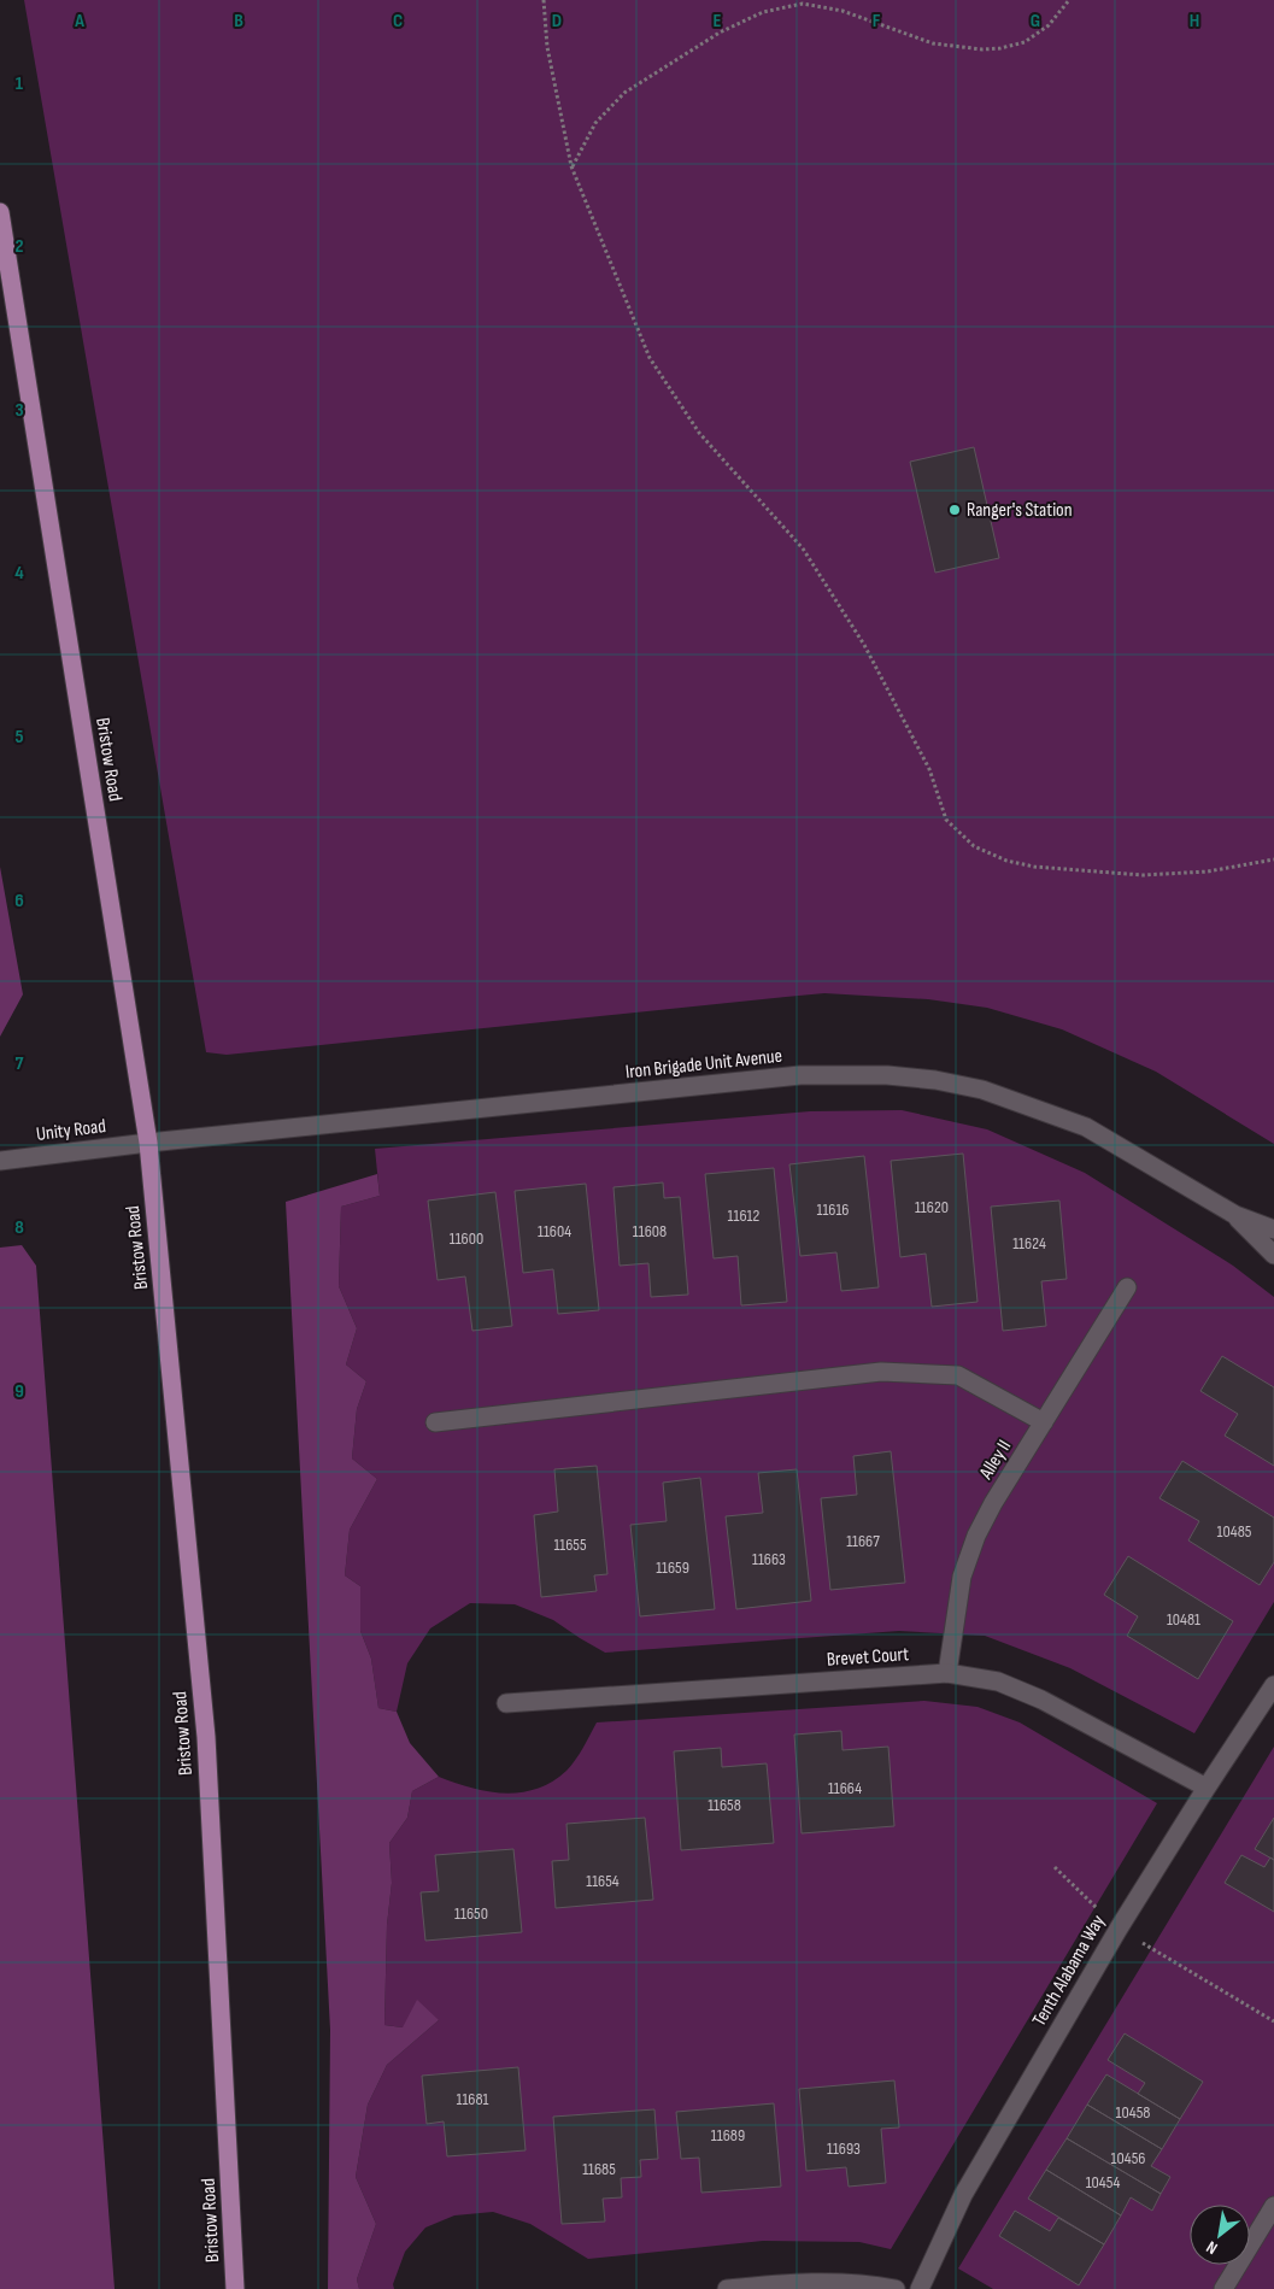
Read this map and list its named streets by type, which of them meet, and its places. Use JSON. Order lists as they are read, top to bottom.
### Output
{
  "streets": {
    "main road": ["Bristow Road"],
    "street": [
      "Iron Brigade Unit Avenue",
      "Unity Road",
      "Alley II",
      "Brevet Court",
      "Tenth Alabama Way"
    ]
  },
  "crossings": [
    ["Bristow Road", "Iron Brigade Unit Avenue"],
    ["Bristow Road", "Unity Road"],
    ["Iron Brigade Unit Avenue", "Unity Road"],
    ["Alley II", "Brevet Court"],
    ["Brevet Court", "Tenth Alabama Way"]
  ],
  "places": ["Ranger's Station"],
  "house_numbers": [
    "11620",
    "11616",
    "11612",
    "11604",
    "11608",
    "11600",
    "11624",
    "10485",
    "11667",
    "11655",
    "11663",
    "11659",
    "10481",
    "11664",
    "11658",
    "11654",
    "11650",
    "11681",
    "10458",
    "11689",
    "11693",
    "10456",
    "11685",
    "10454"
  ],
  "north": "bottom left",
  "grid": {
    "columns": [
      "A",
      "B",
      "C",
      "D",
      "E",
      "F",
      "G",
      "H"
    ],
    "rows": [
      "1",
      "2",
      "3",
      "4",
      "5",
      "6",
      "7",
      "8",
      "9"
    ]
  }
}
